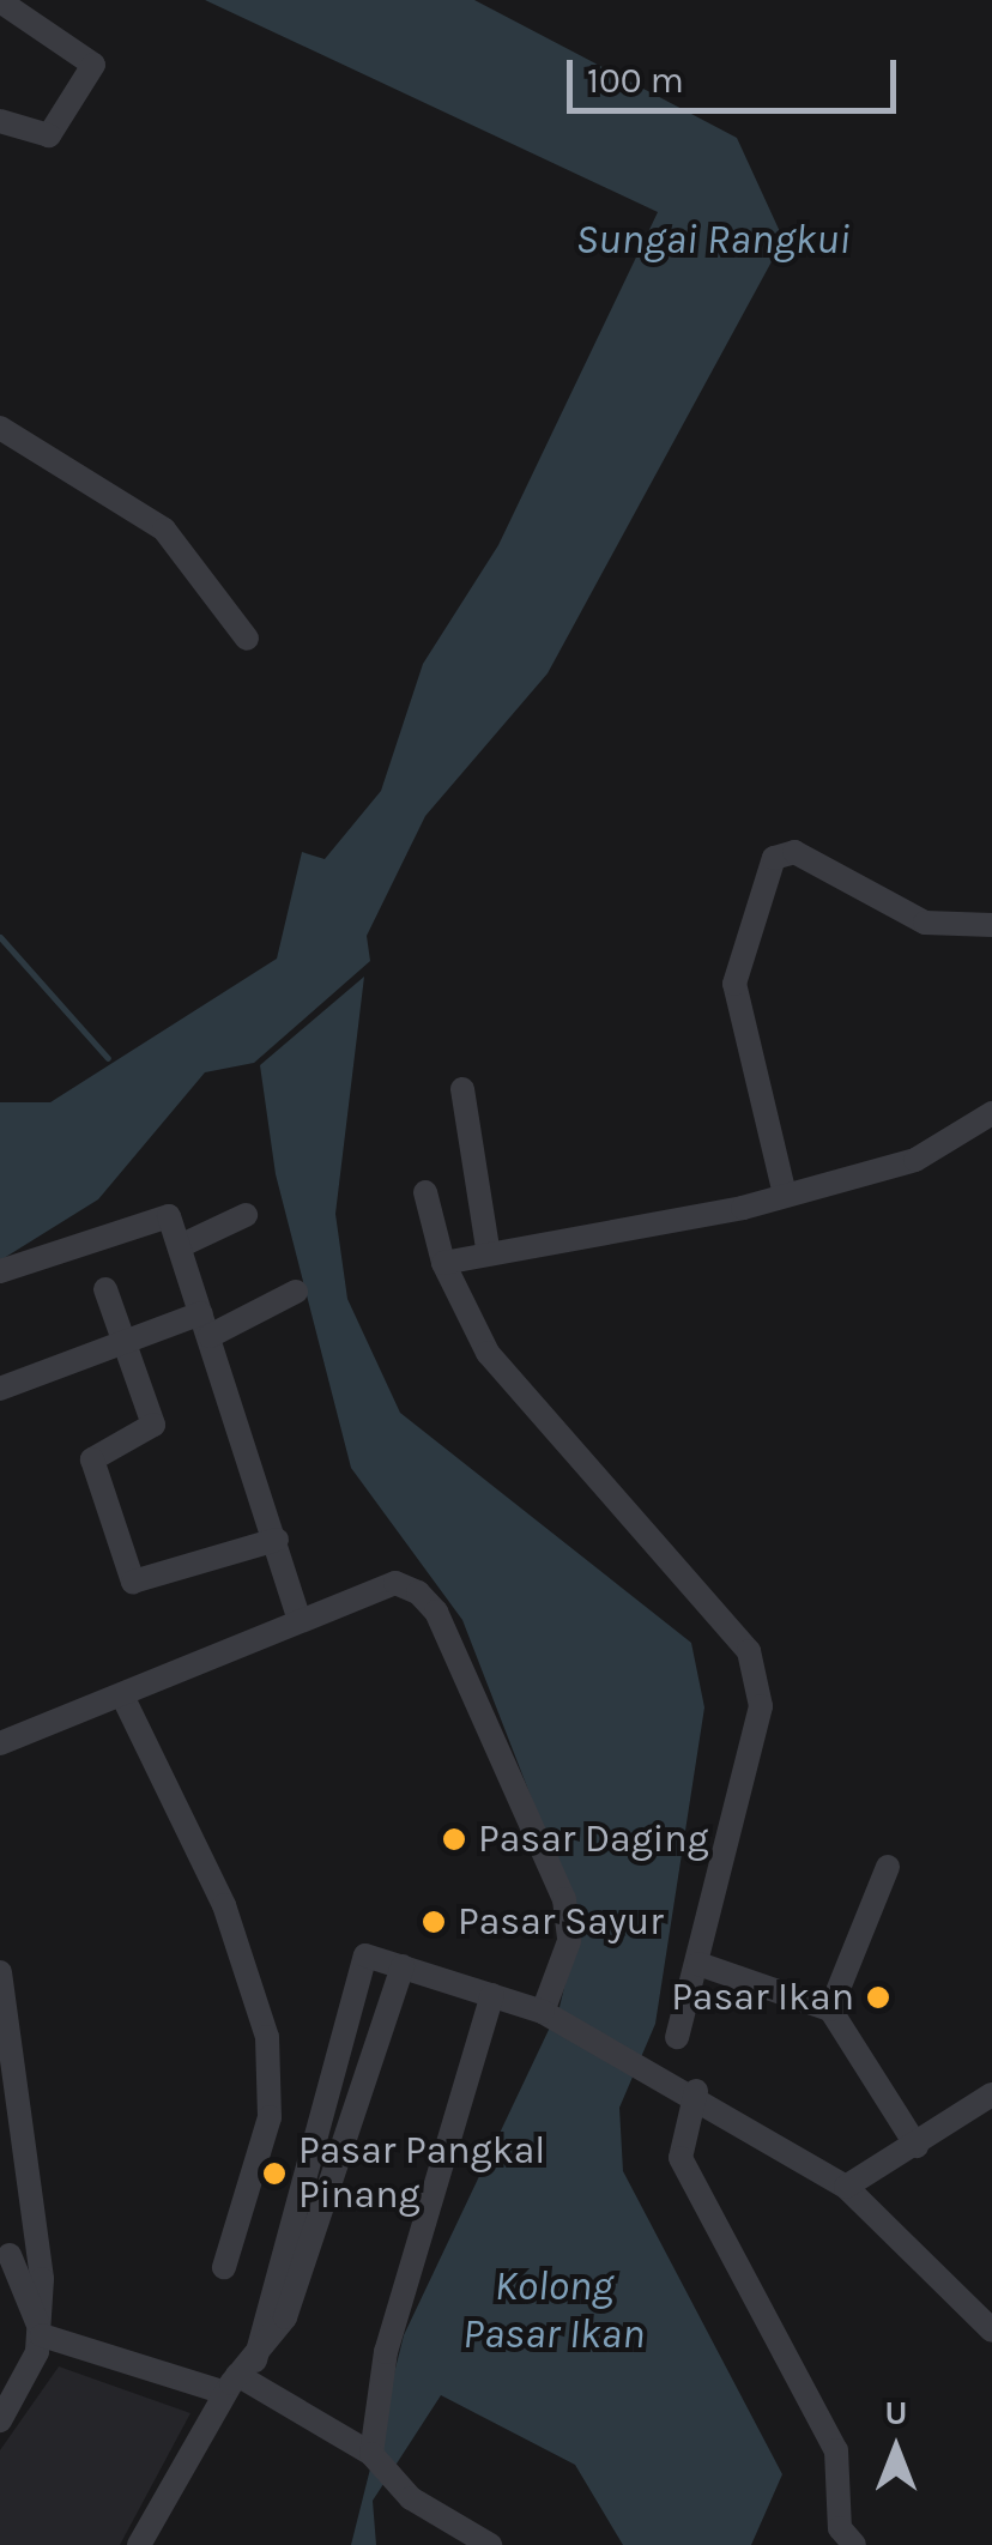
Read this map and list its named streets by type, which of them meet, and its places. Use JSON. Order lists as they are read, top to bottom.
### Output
{
  "water": ["Sungai Rangkui", "Kolong Pasar Ikan"],
  "places": [
    "Pasar Daging",
    "Pasar Sayur",
    "Pasar Ikan",
    "Pasar Pangkal Pinang"
  ],
  "scale_bar": "100 m",
  "north": "top"
}
